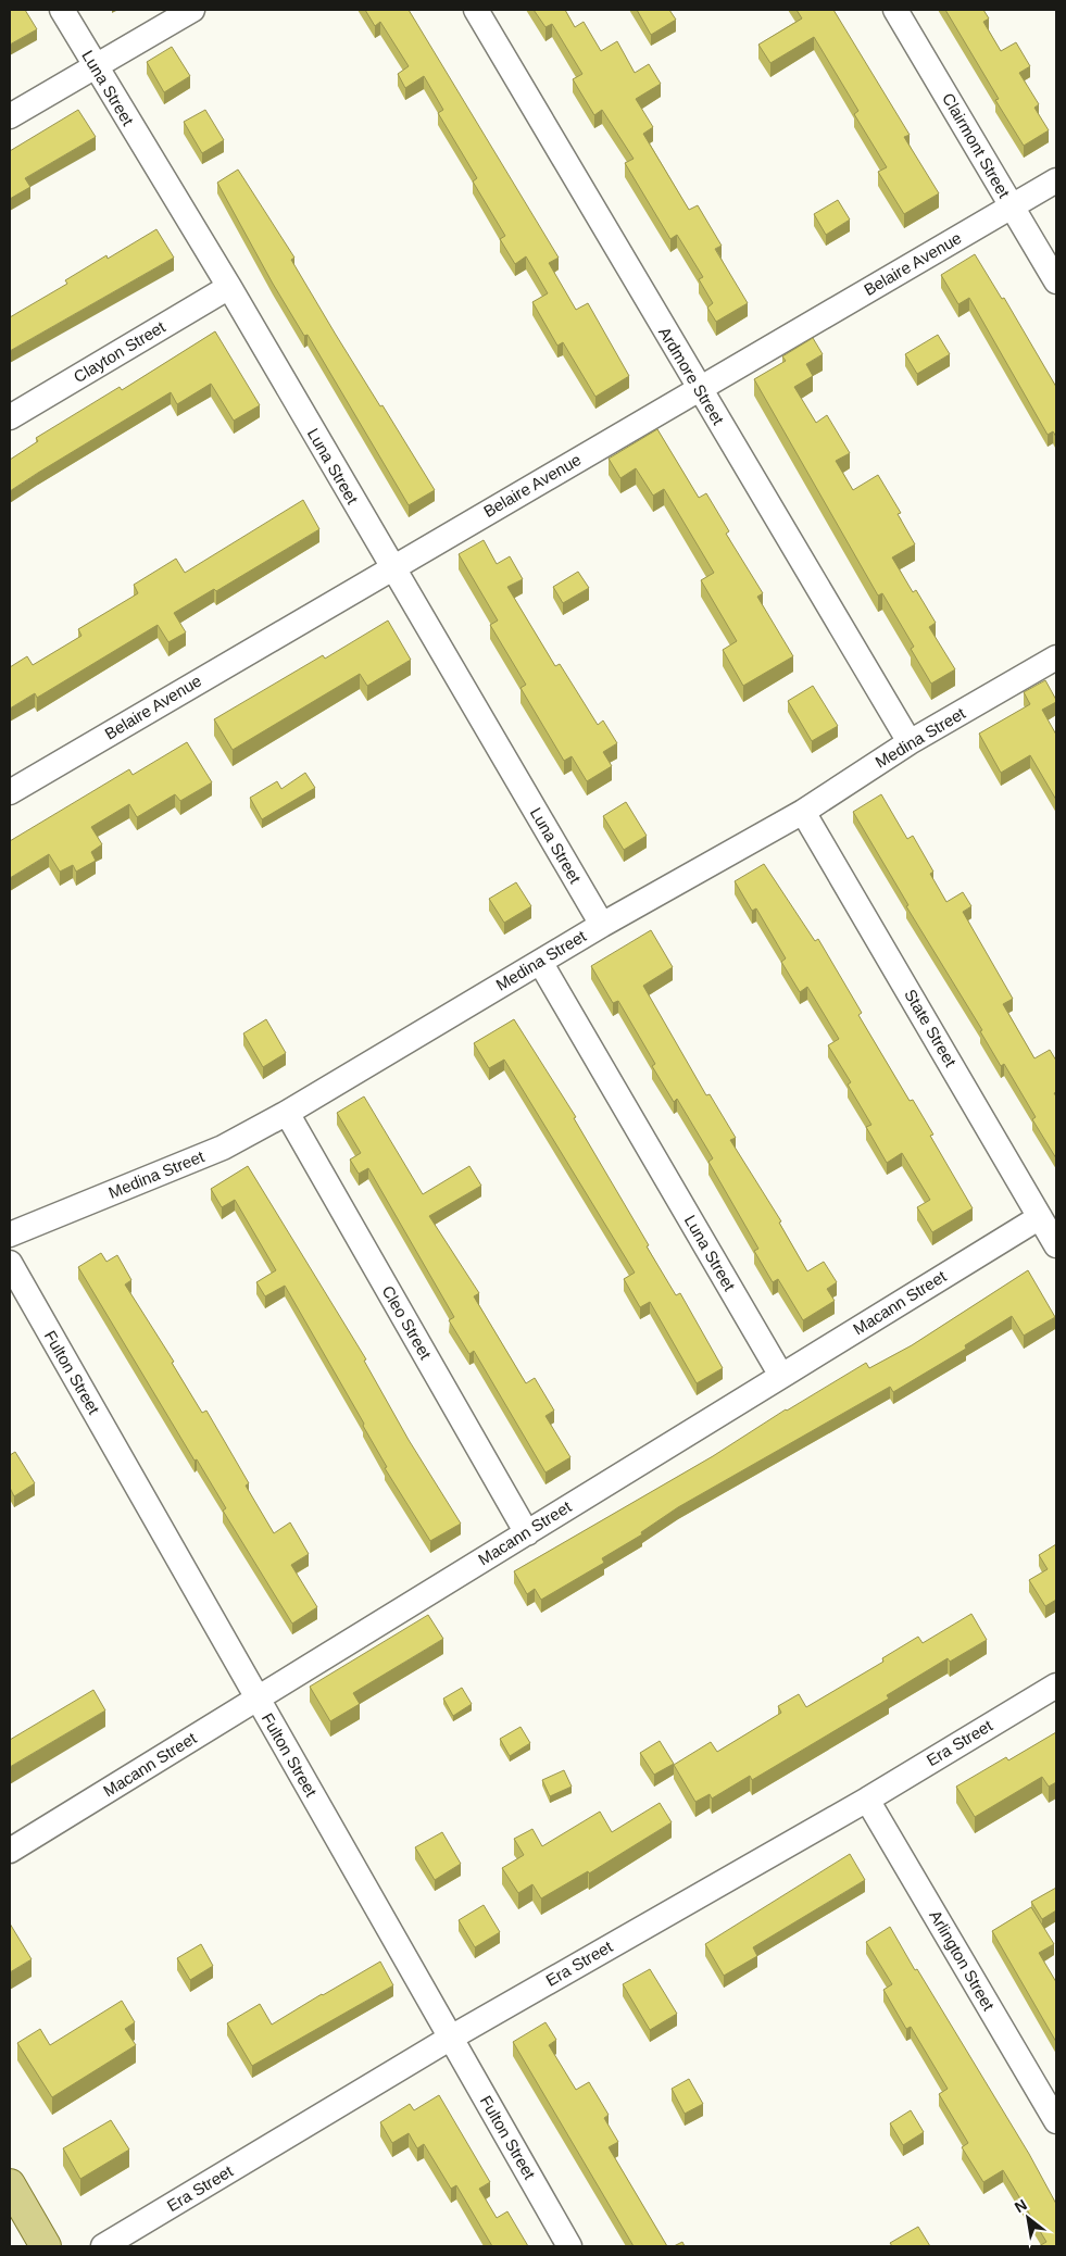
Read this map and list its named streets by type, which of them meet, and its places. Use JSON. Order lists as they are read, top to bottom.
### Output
{
  "streets": {
    "street": [
      "Luna Street",
      "Clairmont Street",
      "Belaire Avenue",
      "Clayton Street",
      "Ardmore Street",
      "Medina Street",
      "State Street",
      "Macann Street",
      "Cleo Street",
      "Fulton Street",
      "Era Street",
      "Arlington Street"
    ]
  },
  "crossings": [
    ["Luna Street", "Belaire Avenue"],
    ["Luna Street", "Clayton Street"],
    ["Luna Street", "Medina Street"],
    ["Luna Street", "Macann Street"],
    ["Clairmont Street", "Belaire Avenue"],
    ["Belaire Avenue", "Ardmore Street"],
    ["Ardmore Street", "Medina Street"],
    ["Medina Street", "State Street"],
    ["Medina Street", "Cleo Street"],
    ["State Street", "Macann Street"],
    ["Macann Street", "Cleo Street"],
    ["Macann Street", "Fulton Street"],
    ["Fulton Street", "Era Street"],
    ["Era Street", "Arlington Street"]
  ],
  "north": "top left"
}
